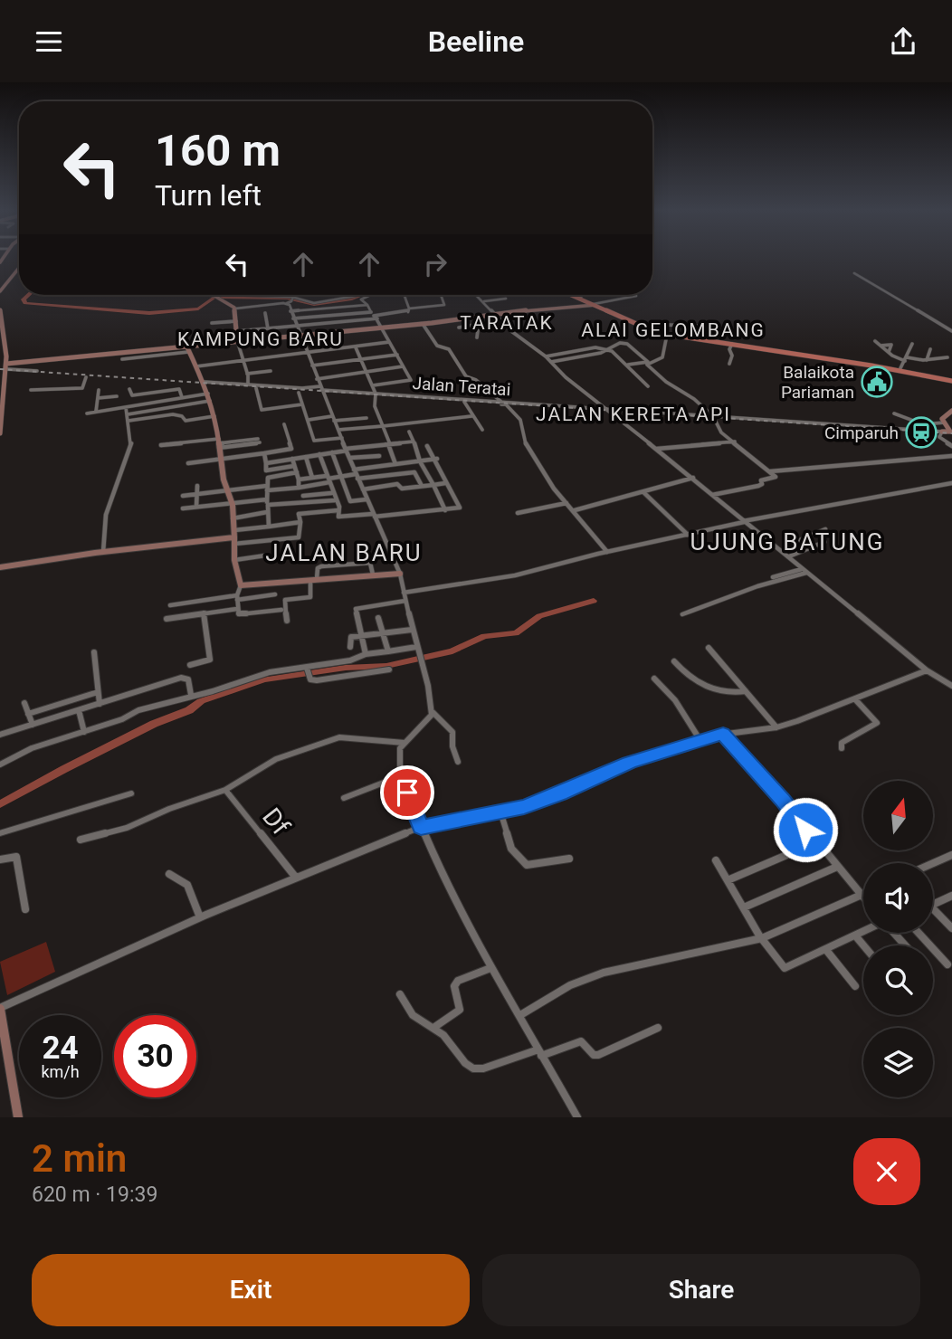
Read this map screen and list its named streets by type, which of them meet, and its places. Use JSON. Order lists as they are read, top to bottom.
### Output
{
  "streets": {
    "street": ["Jalan Teratai", "Df"]
  },
  "districts": [
    "TARATAK",
    "ALAI GELOMBANG",
    "KAMPUNG BARU",
    "JALAN KERETA API",
    "UJUNG BATUNG",
    "JALAN BARU"
  ],
  "places": {
    "public building": ["Balaikota Pariaman"],
    "station": ["Cimparuh"]
  },
  "north": "top",
  "page": {
    "header": "Beeline",
    "turn": ["160 m", "Turn left"],
    "speed": "24 km/h",
    "limit": "30",
    "heading": ["2 min", "620 m · 19:39"],
    "buttons": ["Exit", "Share"]
  }
}
